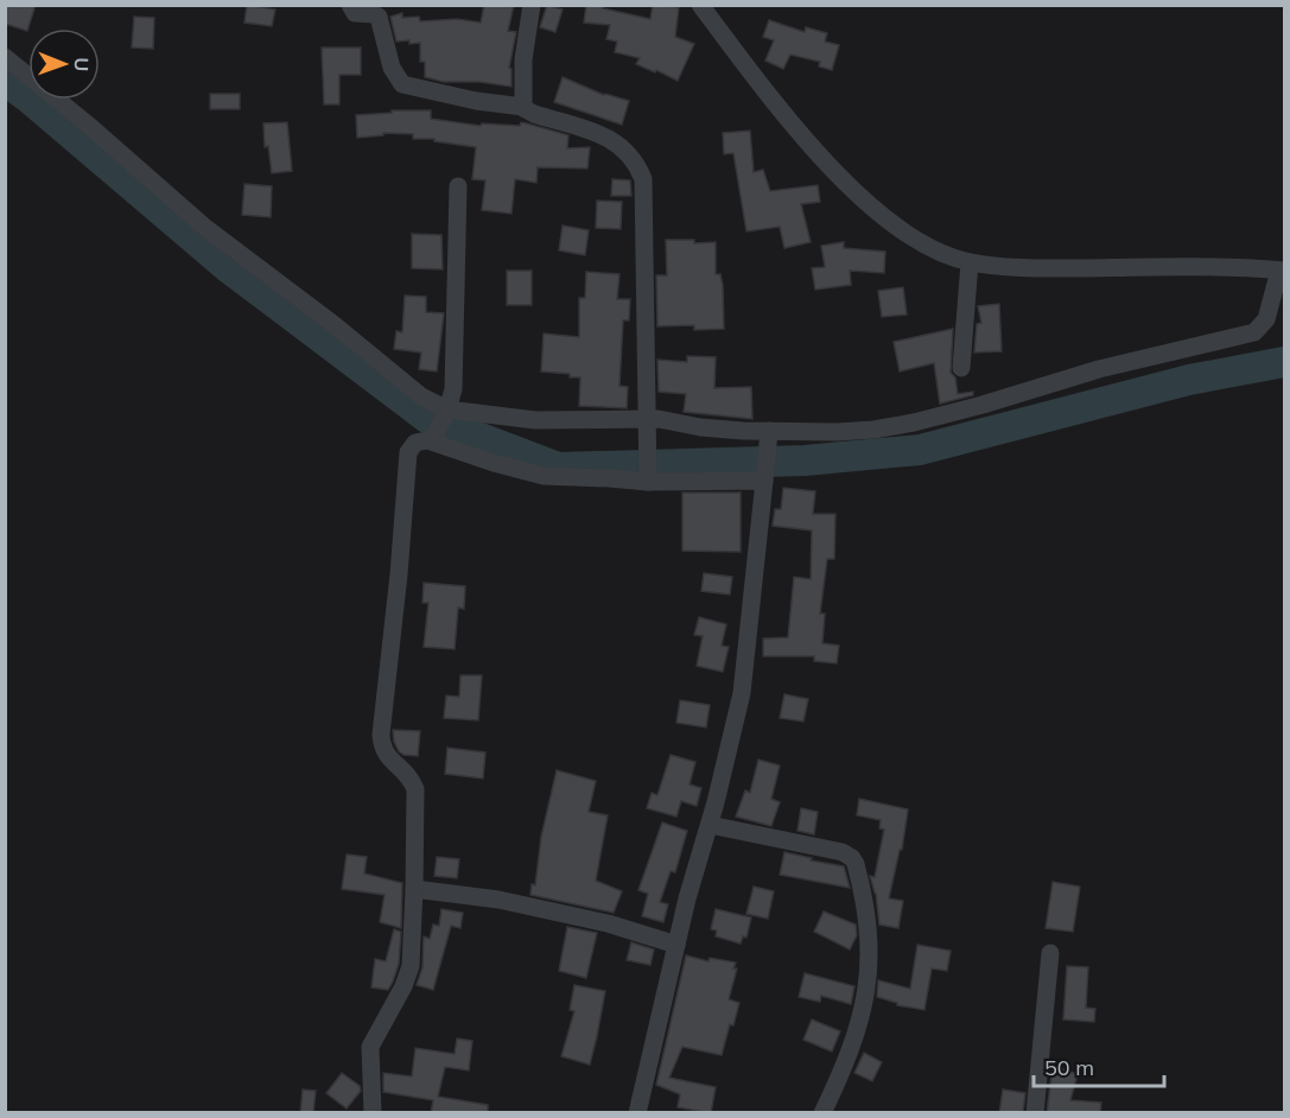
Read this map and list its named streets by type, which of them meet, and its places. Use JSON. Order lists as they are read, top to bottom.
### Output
{
  "scale_bar": "50 m",
  "north": "right"
}
